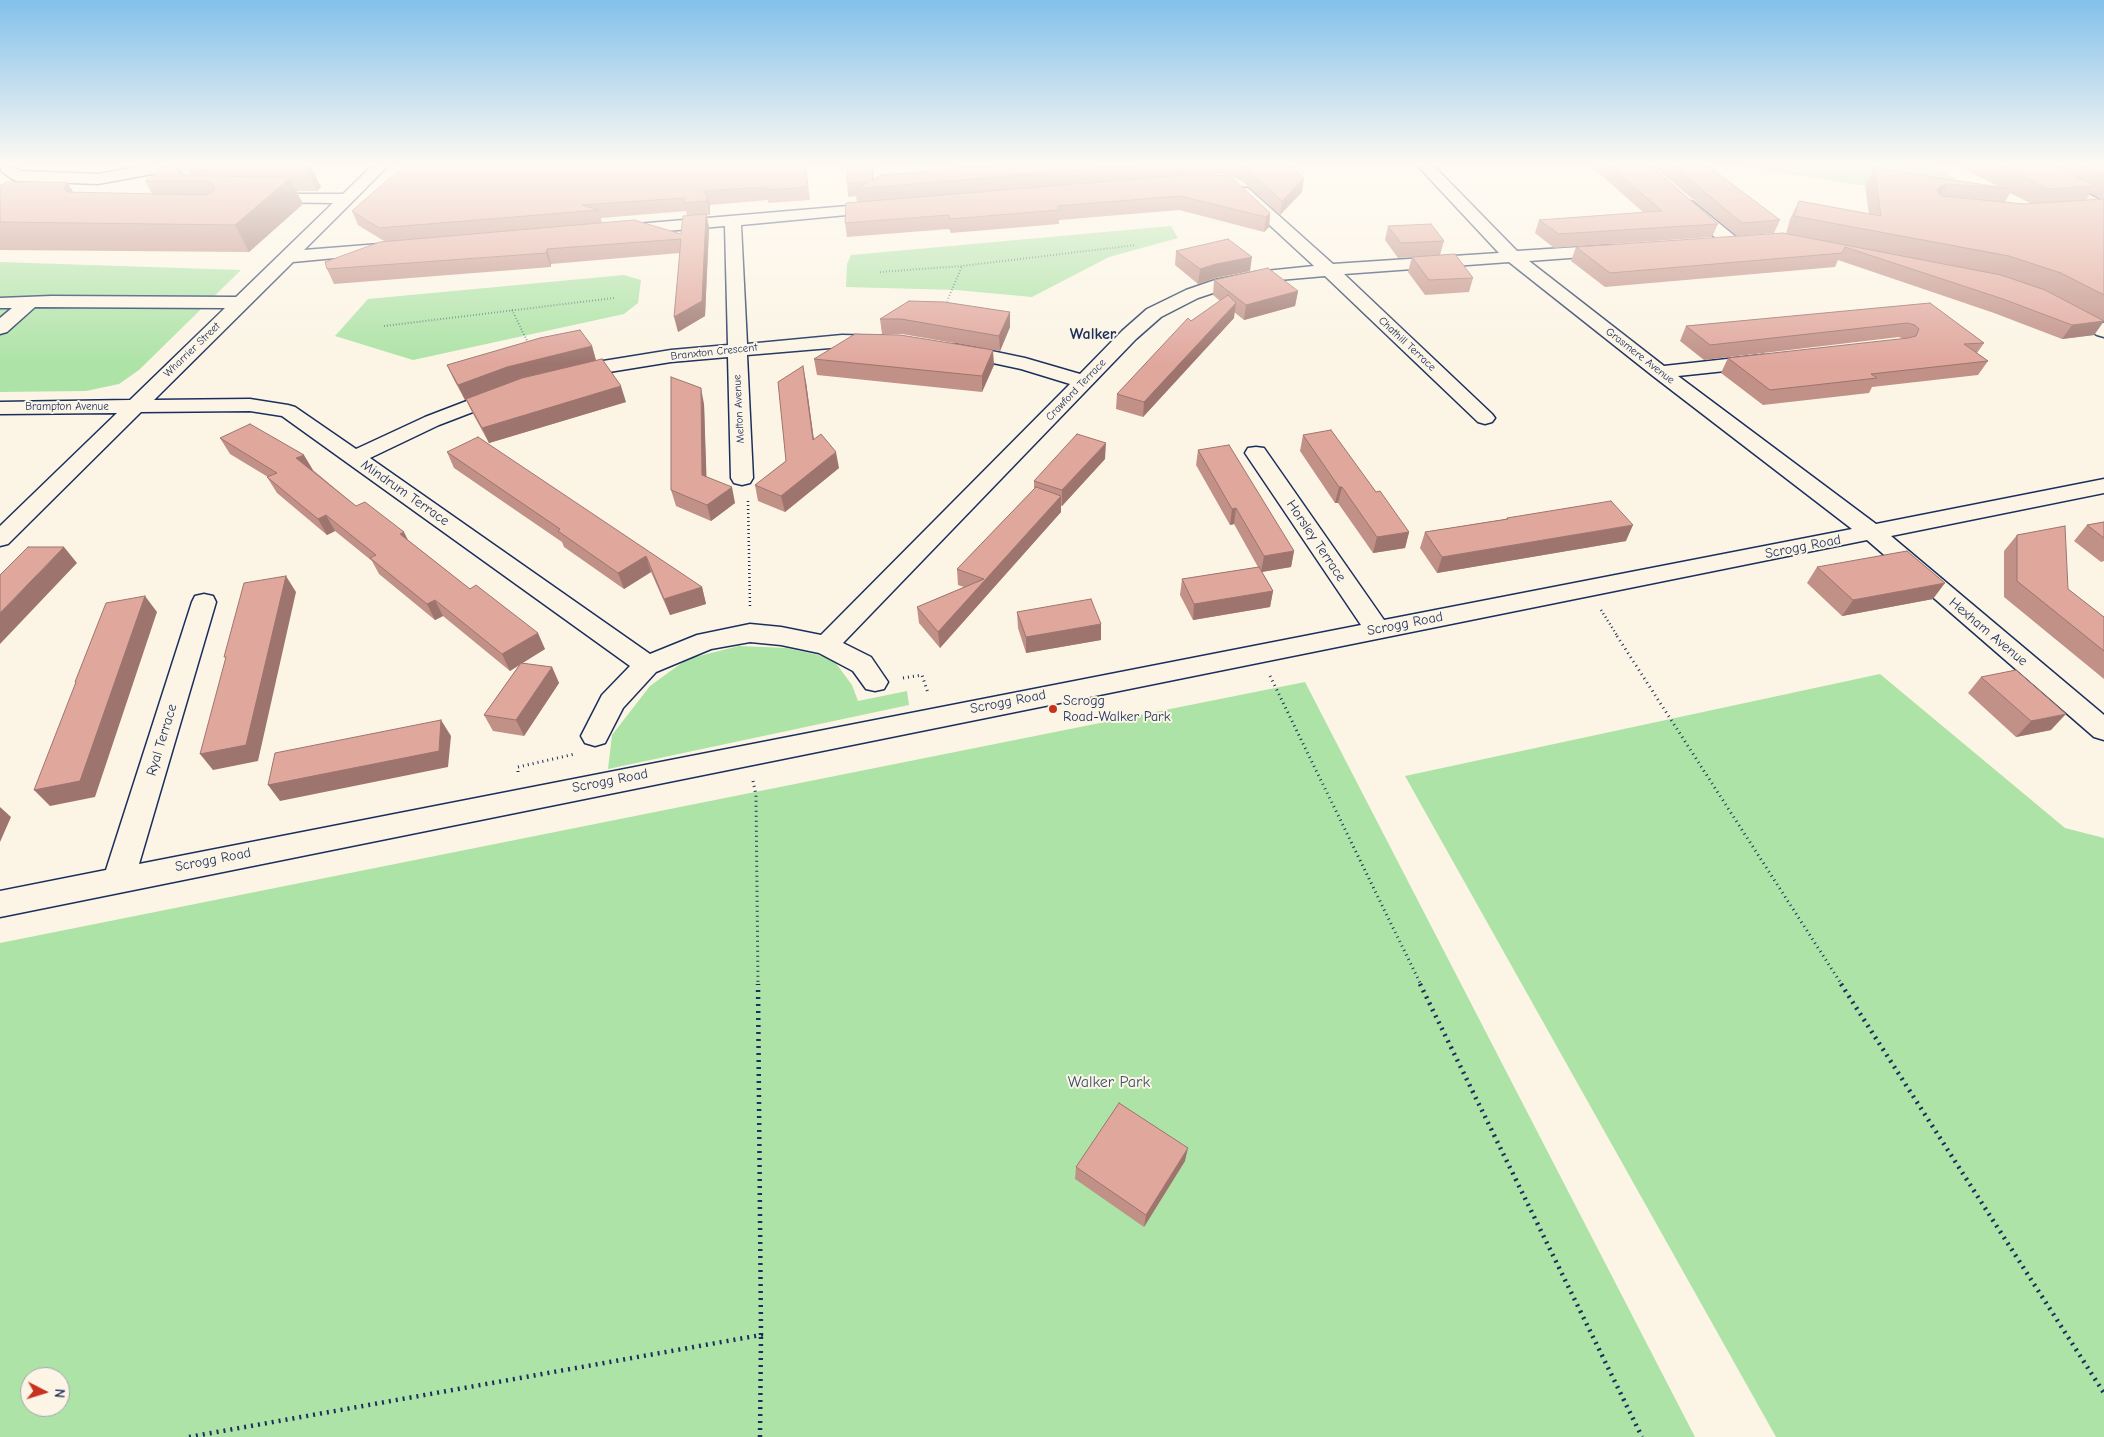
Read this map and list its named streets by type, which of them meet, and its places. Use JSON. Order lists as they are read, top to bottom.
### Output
{
  "streets": {
    "street": [
      "Chathill Terrace",
      "Wharrier Street",
      "Branxton Crescent",
      "Grasmere Avenue",
      "Crawford Terrace",
      "Brampton Avenue",
      "Melton Avenue",
      "Mindrum Terrace",
      "Horsley Terrace",
      "Scrogg Road",
      "Hexham Avenue",
      "Ryal Terrace"
    ]
  },
  "crossings": [
    ["Chathill Terrace", "Crawford Terrace"],
    ["Wharrier Street", "Brampton Avenue"],
    ["Wharrier Street", "Mindrum Terrace"],
    ["Branxton Crescent", "Melton Avenue"],
    ["Grasmere Avenue", "Crawford Terrace"],
    ["Grasmere Avenue", "Scrogg Road"],
    ["Grasmere Avenue", "Hexham Avenue"],
    ["Brampton Avenue", "Mindrum Terrace"],
    ["Horsley Terrace", "Scrogg Road"],
    ["Scrogg Road", "Hexham Avenue"],
    ["Scrogg Road", "Ryal Terrace"]
  ],
  "districts": ["Walker"],
  "parks": ["Walker Park"],
  "places": ["Scrogg Road-Walker Park"],
  "north": "right"
}
